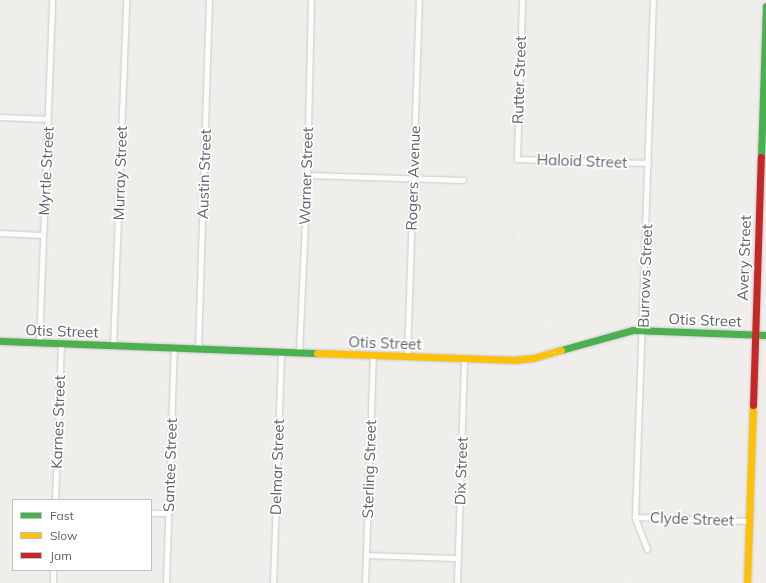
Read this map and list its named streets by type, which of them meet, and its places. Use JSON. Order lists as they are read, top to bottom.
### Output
{
  "streets": {
    "street": [
      "Rutter Street",
      "Haloid Street",
      "Myrtle Street",
      "Murray Street",
      "Austin Street",
      "Warner Street",
      "Rogers Avenue",
      "Avery Street",
      "Burrows Street",
      "Otis Street",
      "Karnes Street",
      "Santee Street",
      "Delmar Street",
      "Sterling Street",
      "Dix Street",
      "Clyde Street"
    ]
  },
  "crossings": [
    ["Rutter Street", "Haloid Street"],
    ["Haloid Street", "Burrows Street"],
    ["Myrtle Street", "Otis Street"],
    ["Murray Street", "Otis Street"],
    ["Austin Street", "Otis Street"],
    ["Warner Street", "Otis Street"],
    ["Rogers Avenue", "Otis Street"],
    ["Avery Street", "Otis Street"],
    ["Avery Street", "Clyde Street"],
    ["Burrows Street", "Otis Street"],
    ["Burrows Street", "Clyde Street"],
    ["Otis Street", "Karnes Street"],
    ["Otis Street", "Santee Street"],
    ["Otis Street", "Delmar Street"],
    ["Otis Street", "Sterling Street"],
    ["Otis Street", "Dix Street"]
  ],
  "legend": ["Fast", "Slow", "Jam"]
}
